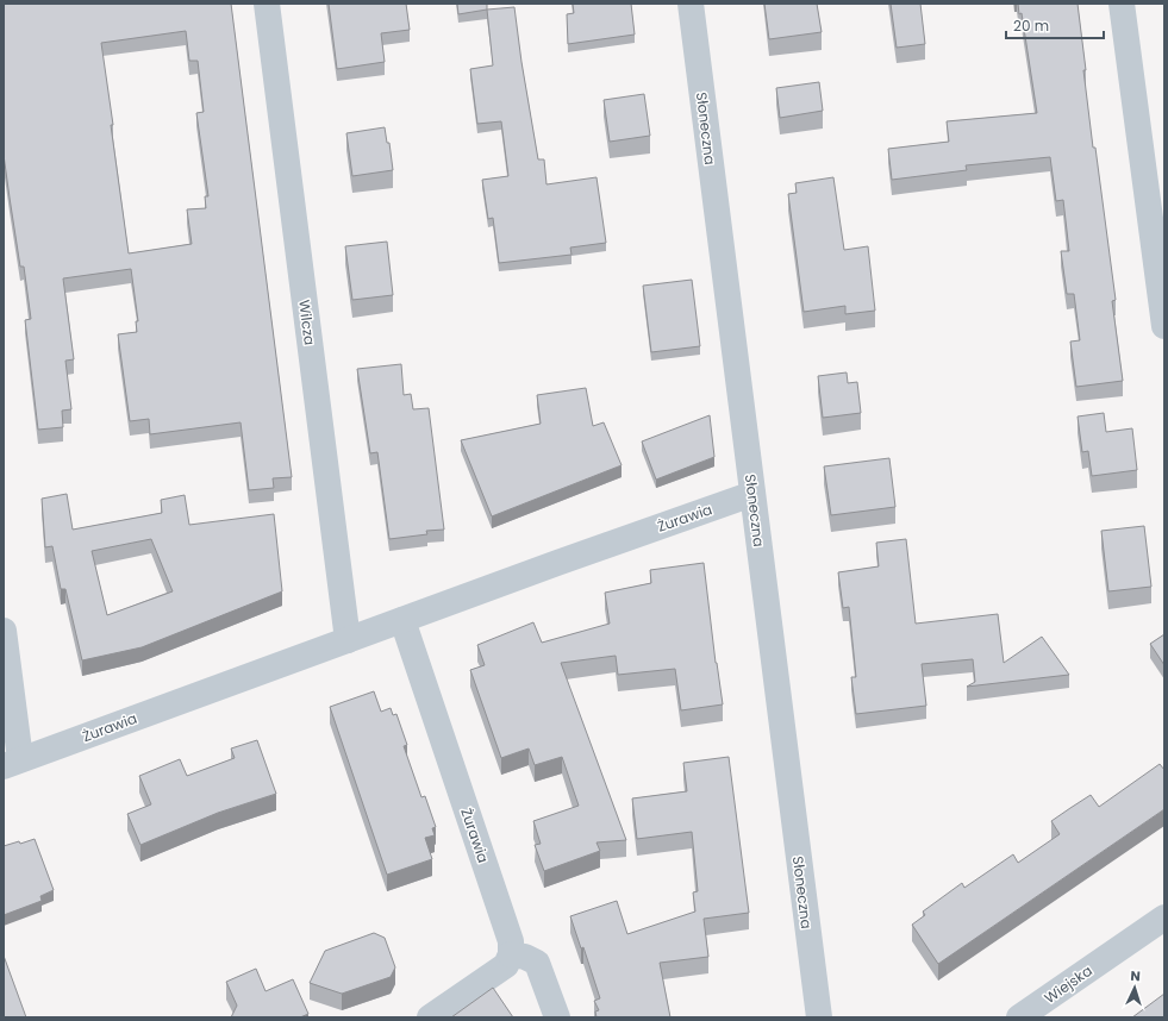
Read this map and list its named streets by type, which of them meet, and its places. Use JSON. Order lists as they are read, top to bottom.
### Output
{
  "streets": {
    "street": [
      "Słoneczna",
      "Wilcza",
      "Żurawia",
      "Wiejska"
    ]
  },
  "crossings": [
    ["Słoneczna", "Żurawia"],
    ["Wilcza", "Żurawia"]
  ],
  "scale_bar": "20 m",
  "north": "top"
}
